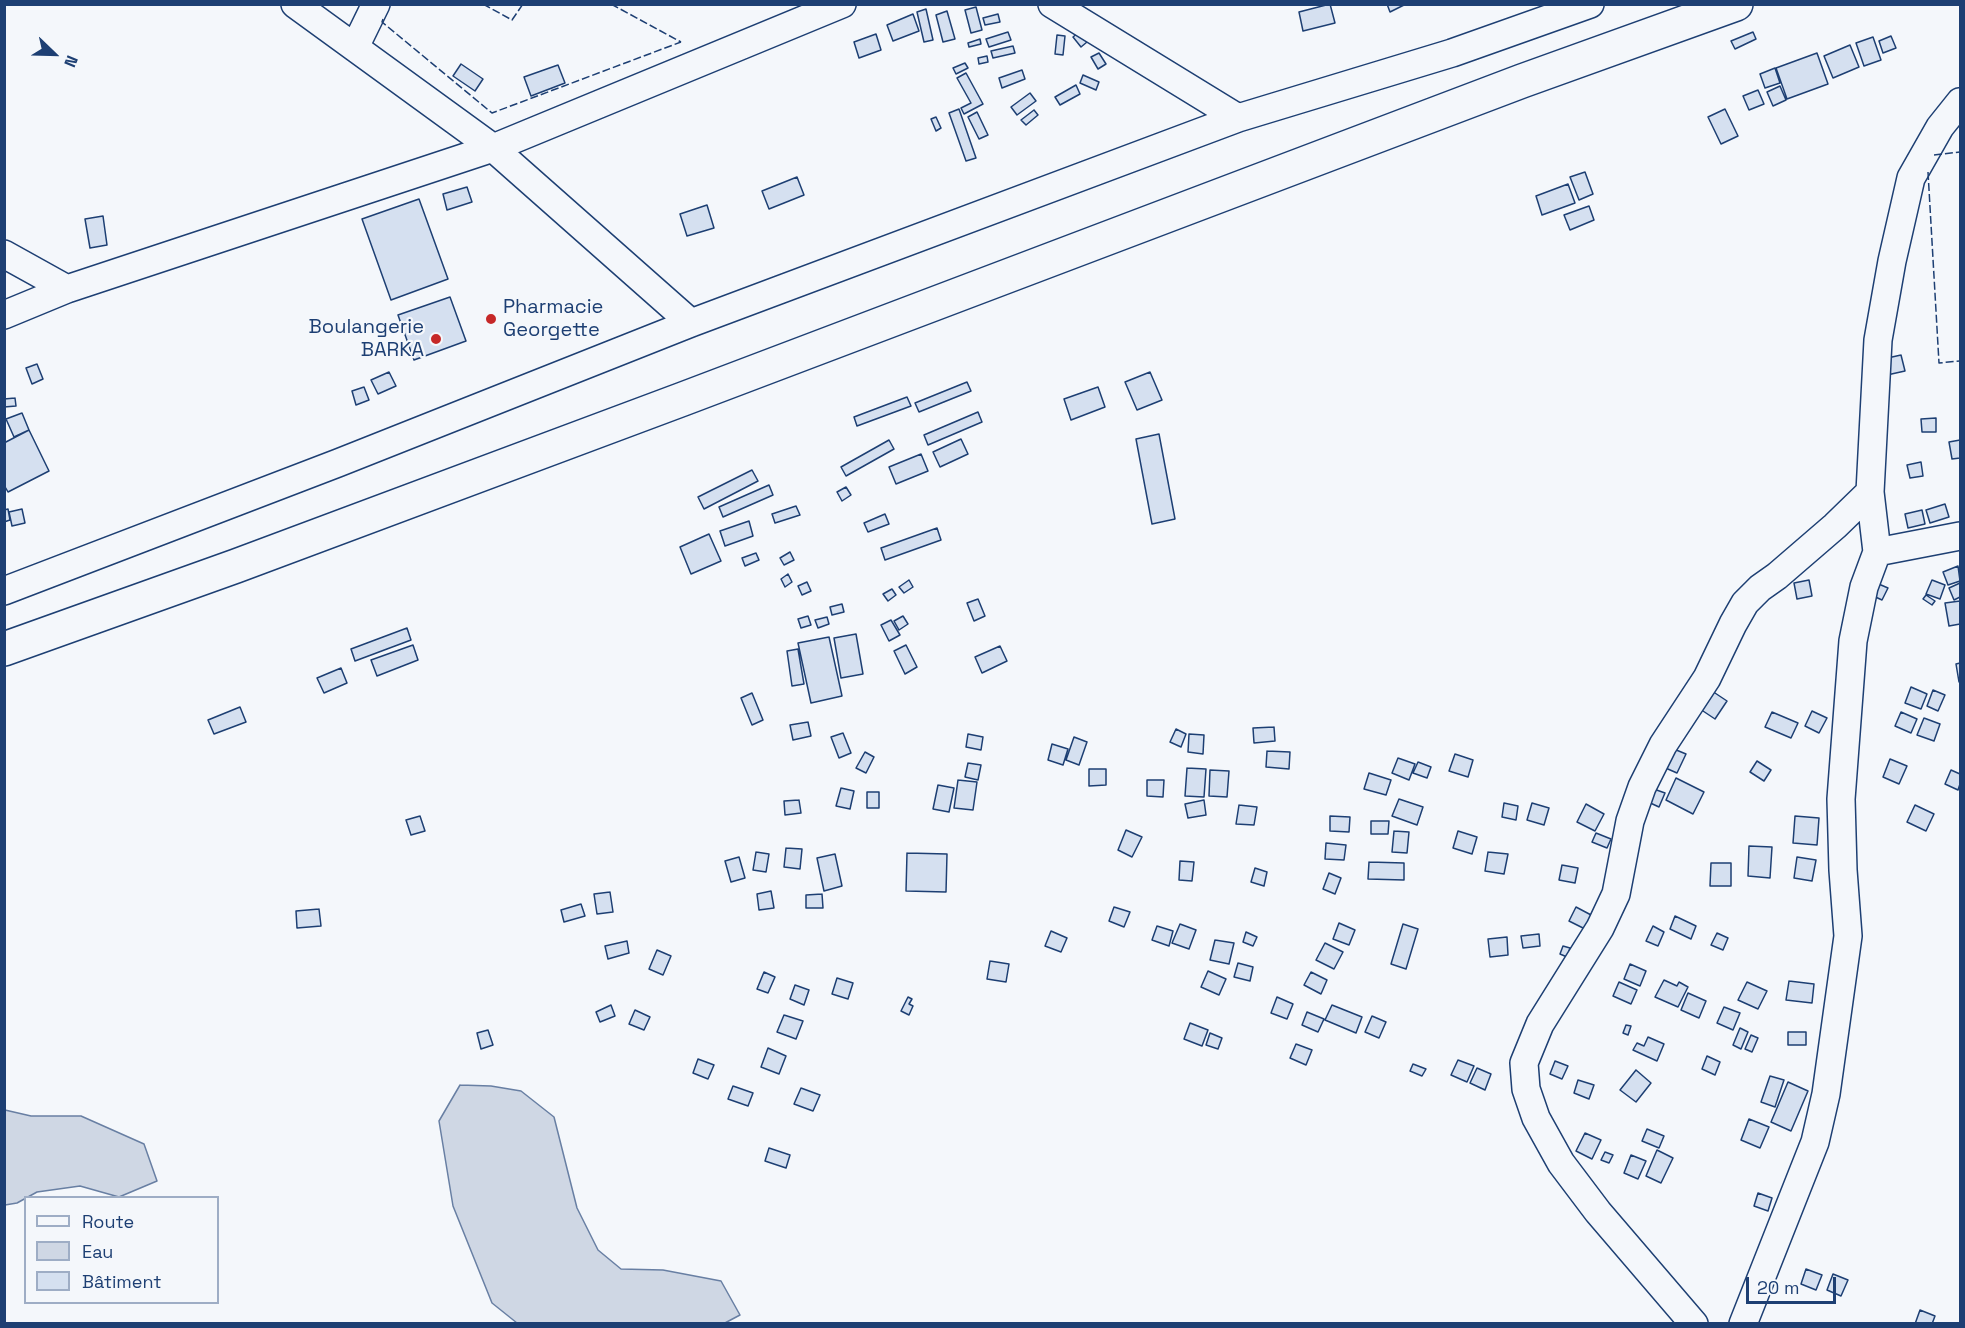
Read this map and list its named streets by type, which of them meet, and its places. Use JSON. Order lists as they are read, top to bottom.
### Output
{
  "places": ["Pharmacie Georgette", "Boulangerie BARKA"],
  "legend": ["Route", "Eau", "Bâtiment"],
  "scale_bar": "20 m",
  "north": "bottom right"
}
